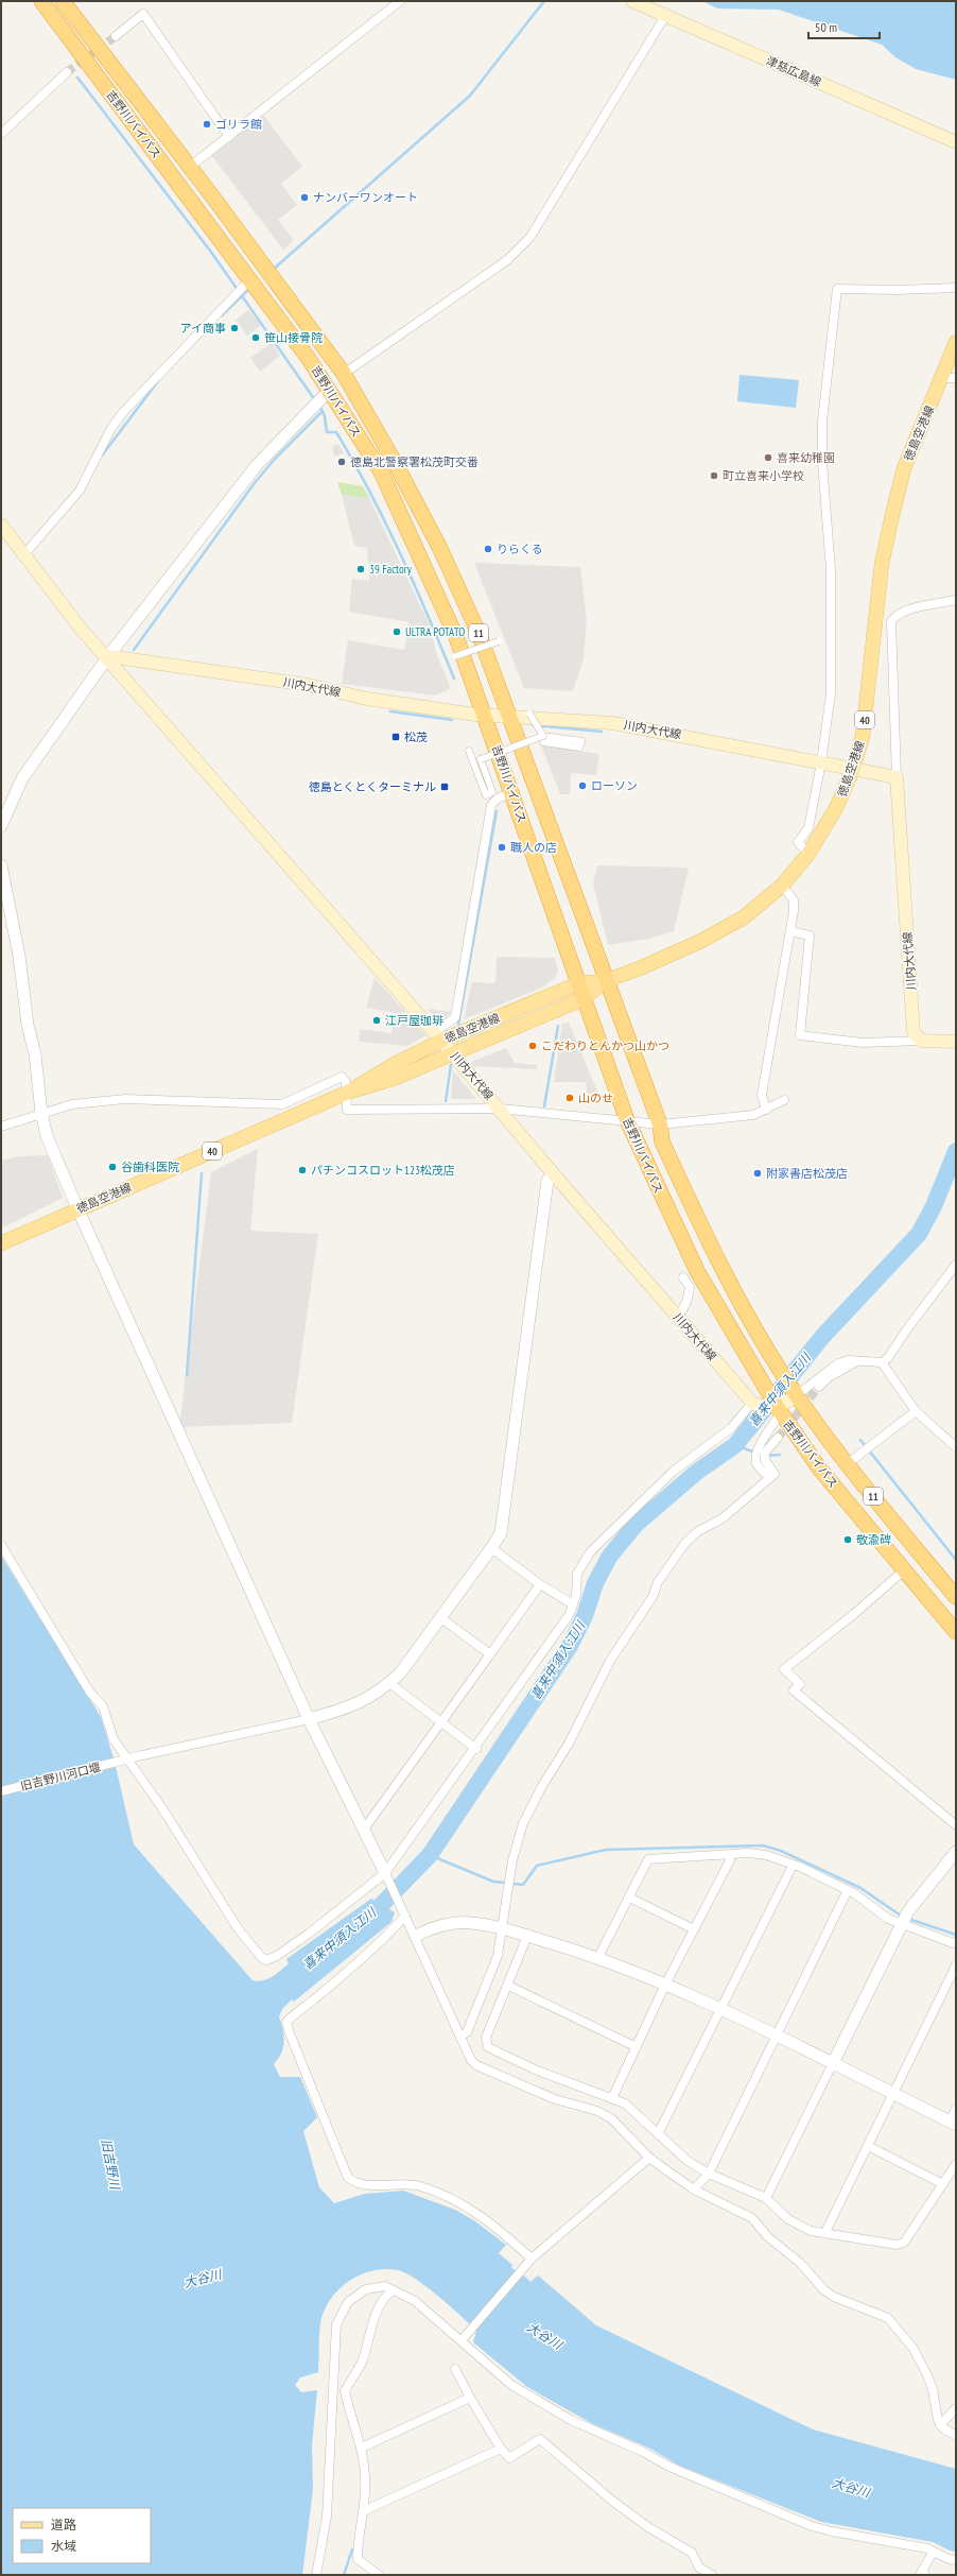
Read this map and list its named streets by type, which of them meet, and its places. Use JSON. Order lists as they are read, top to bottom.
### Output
{
  "streets": {
    "highway": ["吉野川バイパス", "11"],
    "main road": [
      "津慈広島線",
      "徳島空港線",
      "川内大代線",
      "40"
    ],
    "street": ["旧吉野川河口堰"]
  },
  "crossings": [
    ["吉野川バイパス", "徳島空港線"],
    ["吉野川バイパス", "川内大代線"],
    ["徳島空港線", "川内大代線"]
  ],
  "water": ["喜来中須入江川", "旧吉野川", "大谷川"],
  "places": {
    "other": [
      "ゴリラ館",
      "ナンバーワンオート",
      "アイ商事",
      "笹山接骨院",
      "喜来幼稚園",
      "徳島北警察署松茂町交番",
      "町立喜来小学校",
      "りらくる",
      "39 Factory",
      "ULTRA POTATO",
      "ローソン",
      "職人の店",
      "江戸屋珈琲",
      "こだわりとんかつ山かつ",
      "山のせ",
      "谷歯科医院",
      "パチンコスロット123松茂店",
      "附家書店松茂店",
      "敬渝碑"
    ],
    "transit": ["松茂", "徳島とくとくターミナル"]
  },
  "legend": ["道路", "水域"],
  "scale_bar": "50 m"
}
